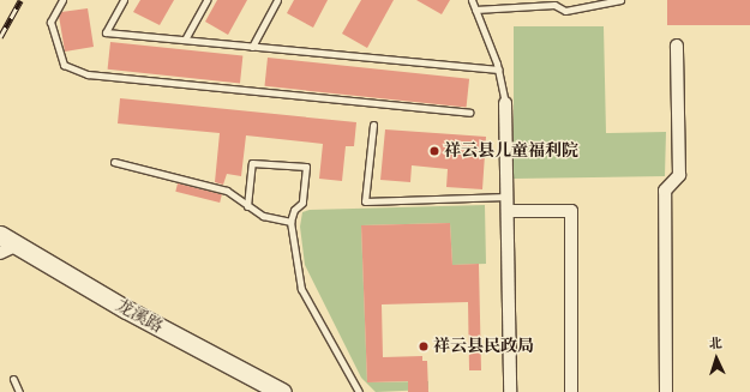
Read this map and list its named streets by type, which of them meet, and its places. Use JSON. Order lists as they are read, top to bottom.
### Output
{
  "streets": {
    "street": ["龙溪路"]
  },
  "places": ["祥云县儿童福利院", "祥云县民政局"],
  "north": "top"
}
